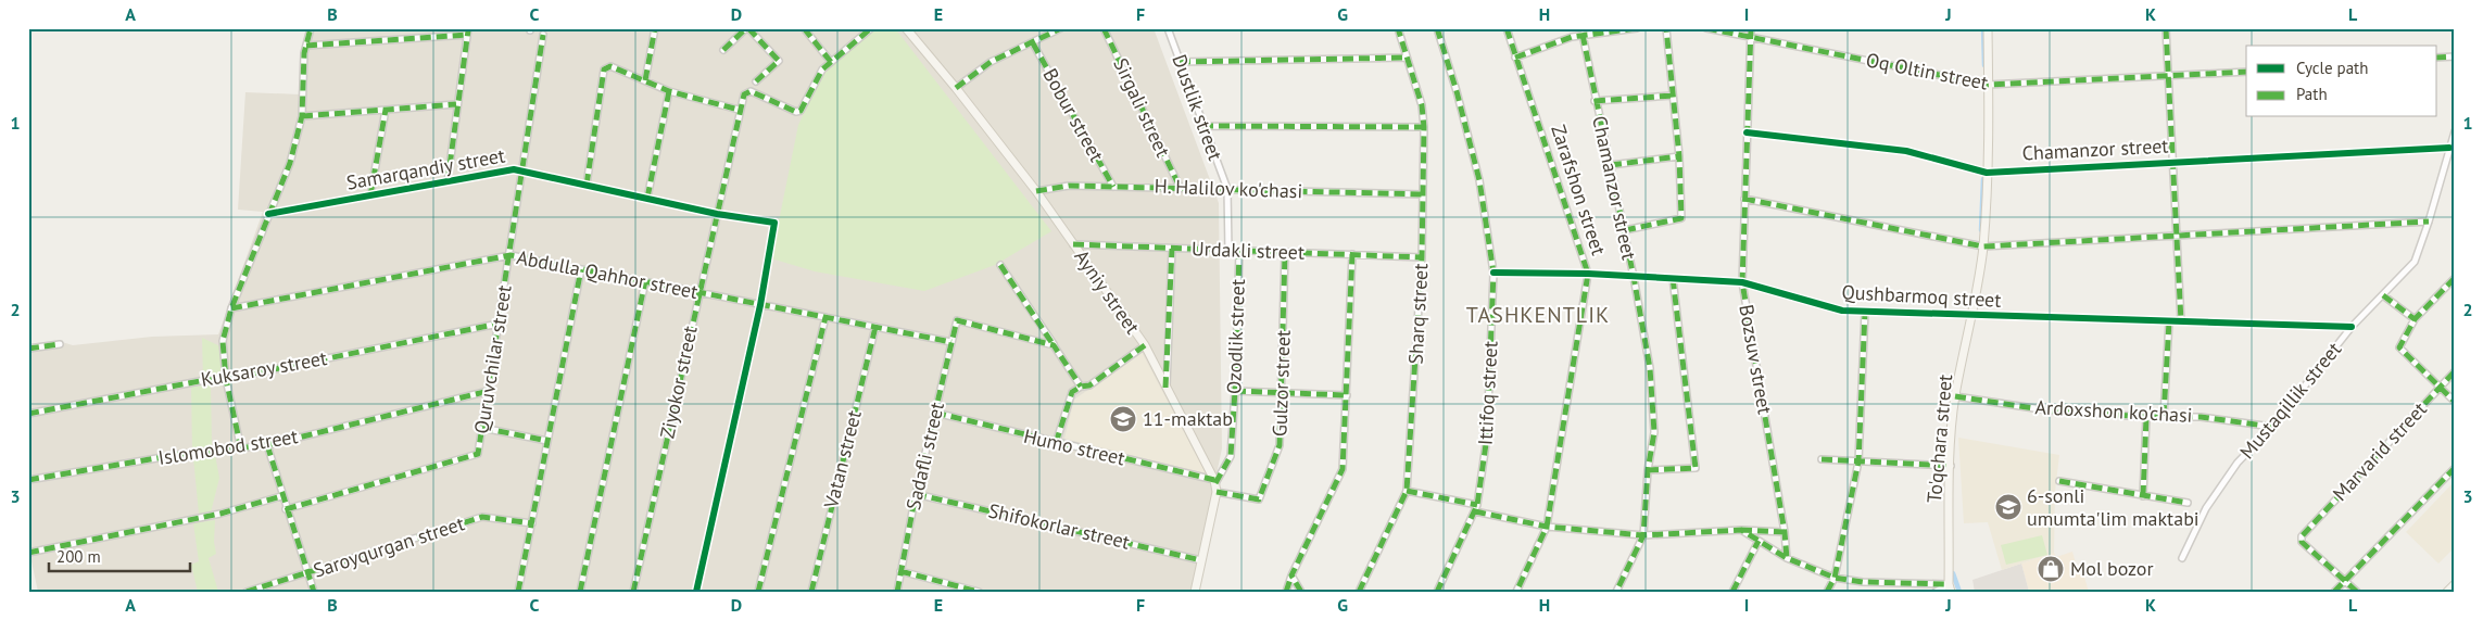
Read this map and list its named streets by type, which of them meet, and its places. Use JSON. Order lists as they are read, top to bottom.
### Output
{
  "streets": {
    "street": [
      "Oq Oltin street",
      "Sirgali street",
      "Dustlik street",
      "Bobur street",
      "Chamanzor street",
      "Samarqandiy street",
      "H. Halilov ko'chasi",
      "Zarafshon street",
      "Urdakli street",
      "Abdulla Qahhor street",
      "Ayniy street",
      "Qushbarmoq street",
      "Sharq street",
      "Ozodlik street",
      "Quruvchilar street",
      "Bozsuv street",
      "Kuksaroy street",
      "Ziyokor street",
      "Gulzor street",
      "Ittifoq street",
      "Mustaqillik street",
      "Ardoxshon ko'chasi",
      "To'qchara street",
      "Islomobod street",
      "Humo street",
      "Marvarid street",
      "Sadafli street",
      "Vatan street",
      "Shifokorlar street",
      "Saroyqurgan street"
    ]
  },
  "crossings": [
    ["Oq Oltin street", "Bozsuv street"],
    ["Oq Oltin street", "To'qchara street"],
    ["Sirgali street", "H. Halilov ko'chasi"],
    ["Dustlik street", "H. Halilov ko'chasi"],
    ["Dustlik street", "Urdakli street"],
    ["Bobur street", "H. Halilov ko'chasi"],
    ["Chamanzor street", "Qushbarmoq street"],
    ["Chamanzor street", "Bozsuv street"],
    ["Chamanzor street", "Mustaqillik street"],
    ["Chamanzor street", "To'qchara street"],
    ["Samarqandiy street", "Abdulla Qahhor street"],
    ["Samarqandiy street", "Quruvchilar street"],
    ["Samarqandiy street", "Ziyokor street"],
    ["H. Halilov ko'chasi", "Ayniy street"],
    ["H. Halilov ko'chasi", "Sharq street"],
    ["Zarafshon street", "Qushbarmoq street"],
    ["Urdakli street", "Ayniy street"],
    ["Urdakli street", "Sharq street"],
    ["Urdakli street", "Ozodlik street"],
    ["Urdakli street", "Gulzor street"],
    ["Abdulla Qahhor street", "Quruvchilar street"],
    ["Abdulla Qahhor street", "Ziyokor street"],
    ["Abdulla Qahhor street", "Sadafli street"],
    ["Abdulla Qahhor street", "Vatan street"],
    ["Ayniy street", "Ozodlik street"],
    ["Ayniy street", "Gulzor street"],
    ["Ayniy street", "Humo street"],
    ["Qushbarmoq street", "Bozsuv street"],
    ["Qushbarmoq street", "Ittifoq street"],
    ["Qushbarmoq street", "Mustaqillik street"],
    ["Qushbarmoq street", "To'qchara street"],
    ["Ozodlik street", "Gulzor street"],
    ["Ozodlik street", "Humo street"],
    ["Quruvchilar street", "Kuksaroy street"],
    ["Quruvchilar street", "Islomobod street"],
    ["Gulzor street", "Humo street"],
    ["Mustaqillik street", "Ardoxshon ko'chasi"],
    ["Ardoxshon ko'chasi", "To'qchara street"],
    ["Humo street", "Sadafli street"],
    ["Sadafli street", "Shifokorlar street"]
  ],
  "districts": ["TASHKENTLIK"],
  "places": {
    "school or university": ["11-maktab", "6-sonli umumta'lim maktabi"],
    "shop": ["Mol bozor"]
  },
  "legend": ["Cycle path", "Path"],
  "scale_bar": "200 m",
  "grid": {
    "columns": [
      "A",
      "B",
      "C",
      "D",
      "E",
      "F",
      "G",
      "H",
      "I",
      "J",
      "K",
      "L"
    ],
    "rows": ["1", "2", "3"]
  }
}
